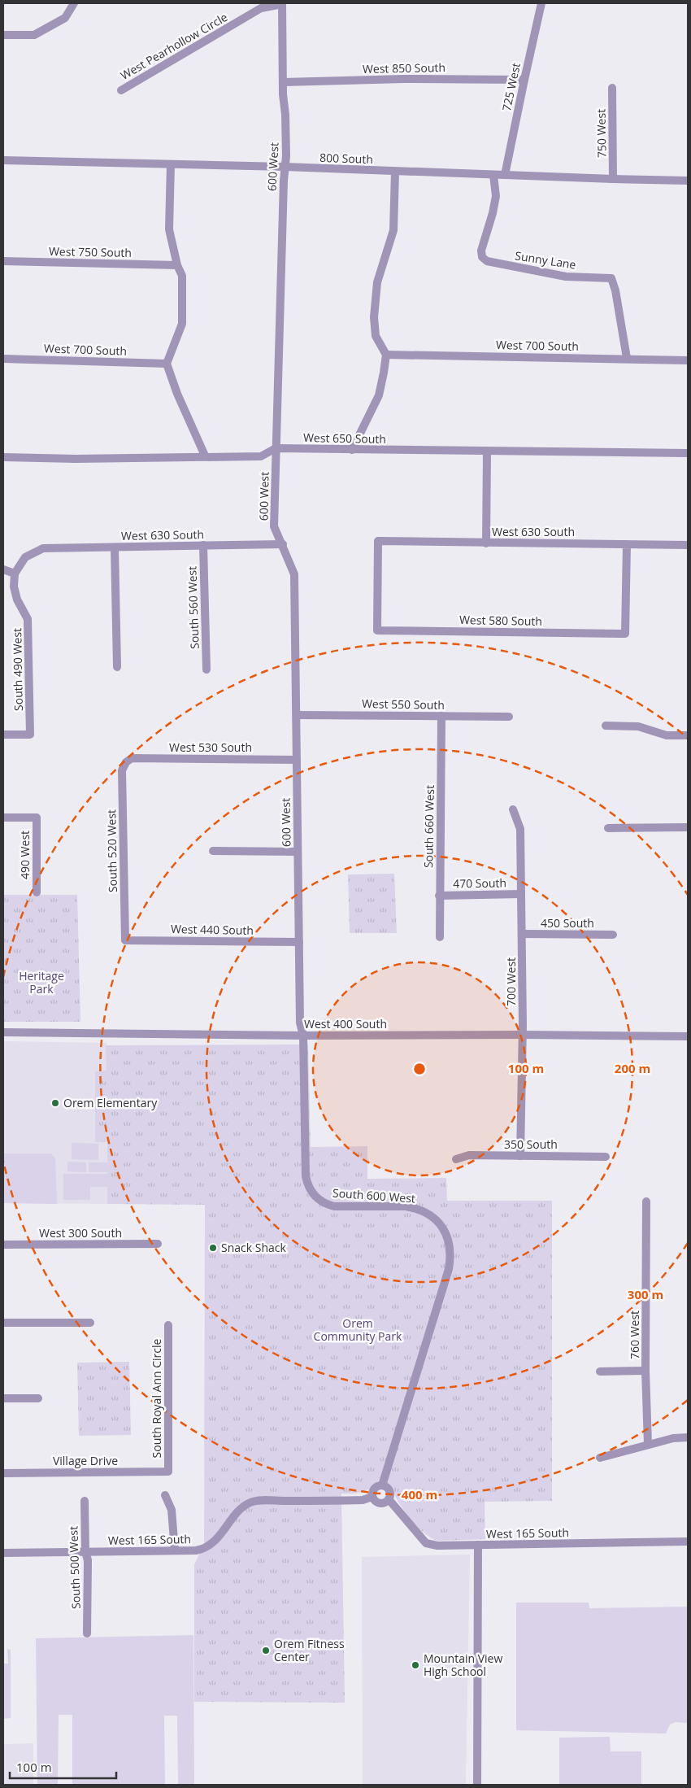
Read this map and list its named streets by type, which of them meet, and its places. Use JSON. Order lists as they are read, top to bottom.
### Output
{
  "streets": {
    "street": [
      "West Pearhollow Circle",
      "West 850 South",
      "725 West",
      "750 West",
      "800 South",
      "600 West",
      "West 750 South",
      "Sunny Lane",
      "West 700 South",
      "West 650 South",
      "West 630 South",
      "South 560 West",
      "West 580 South",
      "South 490 West",
      "West 550 South",
      "West 530 South",
      "South 660 West",
      "South 520 West",
      "490 West",
      "470 South",
      "450 South",
      "West 440 South",
      "700 West",
      "West 400 South",
      "350 South",
      "South 600 West",
      "West 300 South",
      "760 West",
      "South Royal Ann Circle",
      "Village Drive",
      "West 165 South",
      "South 500 West"
    ]
  },
  "crossings": [
    ["West Pearhollow Circle", "600 West"],
    ["West 850 South", "725 West"],
    ["West 850 South", "600 West"],
    ["725 West", "800 South"],
    ["750 West", "800 South"],
    ["800 South", "600 West"],
    ["800 South", "Sunny Lane"],
    ["600 West", "West 650 South"],
    ["600 West", "West 630 South"],
    ["600 West", "West 550 South"],
    ["600 West", "West 530 South"],
    ["600 West", "West 440 South"],
    ["600 West", "West 400 South"],
    ["600 West", "South 600 West"],
    ["Sunny Lane", "West 700 South"],
    ["West 630 South", "South 560 West"],
    ["West 630 South", "West 580 South"],
    ["West 630 South", "South 490 West"],
    ["West 550 South", "South 660 West"],
    ["West 530 South", "South 520 West"],
    ["South 660 West", "470 South"],
    ["South 520 West", "West 440 South"],
    ["470 South", "700 West"],
    ["450 South", "700 West"],
    ["700 West", "West 400 South"],
    ["700 West", "350 South"],
    ["West 400 South", "South 600 West"],
    ["South 600 West", "West 165 South"],
    ["South Royal Ann Circle", "Village Drive"],
    ["West 165 South", "South 500 West"]
  ],
  "parks": ["Heritage Park", "Orem Community Park"],
  "places": [
    "Orem Elementary",
    "Snack Shack",
    "Orem Fitness Center",
    "Mountain View High School"
  ],
  "scale_bar": "100 m",
  "rings": [
    "100 m",
    "200 m",
    "300 m",
    "400 m"
  ]
}
